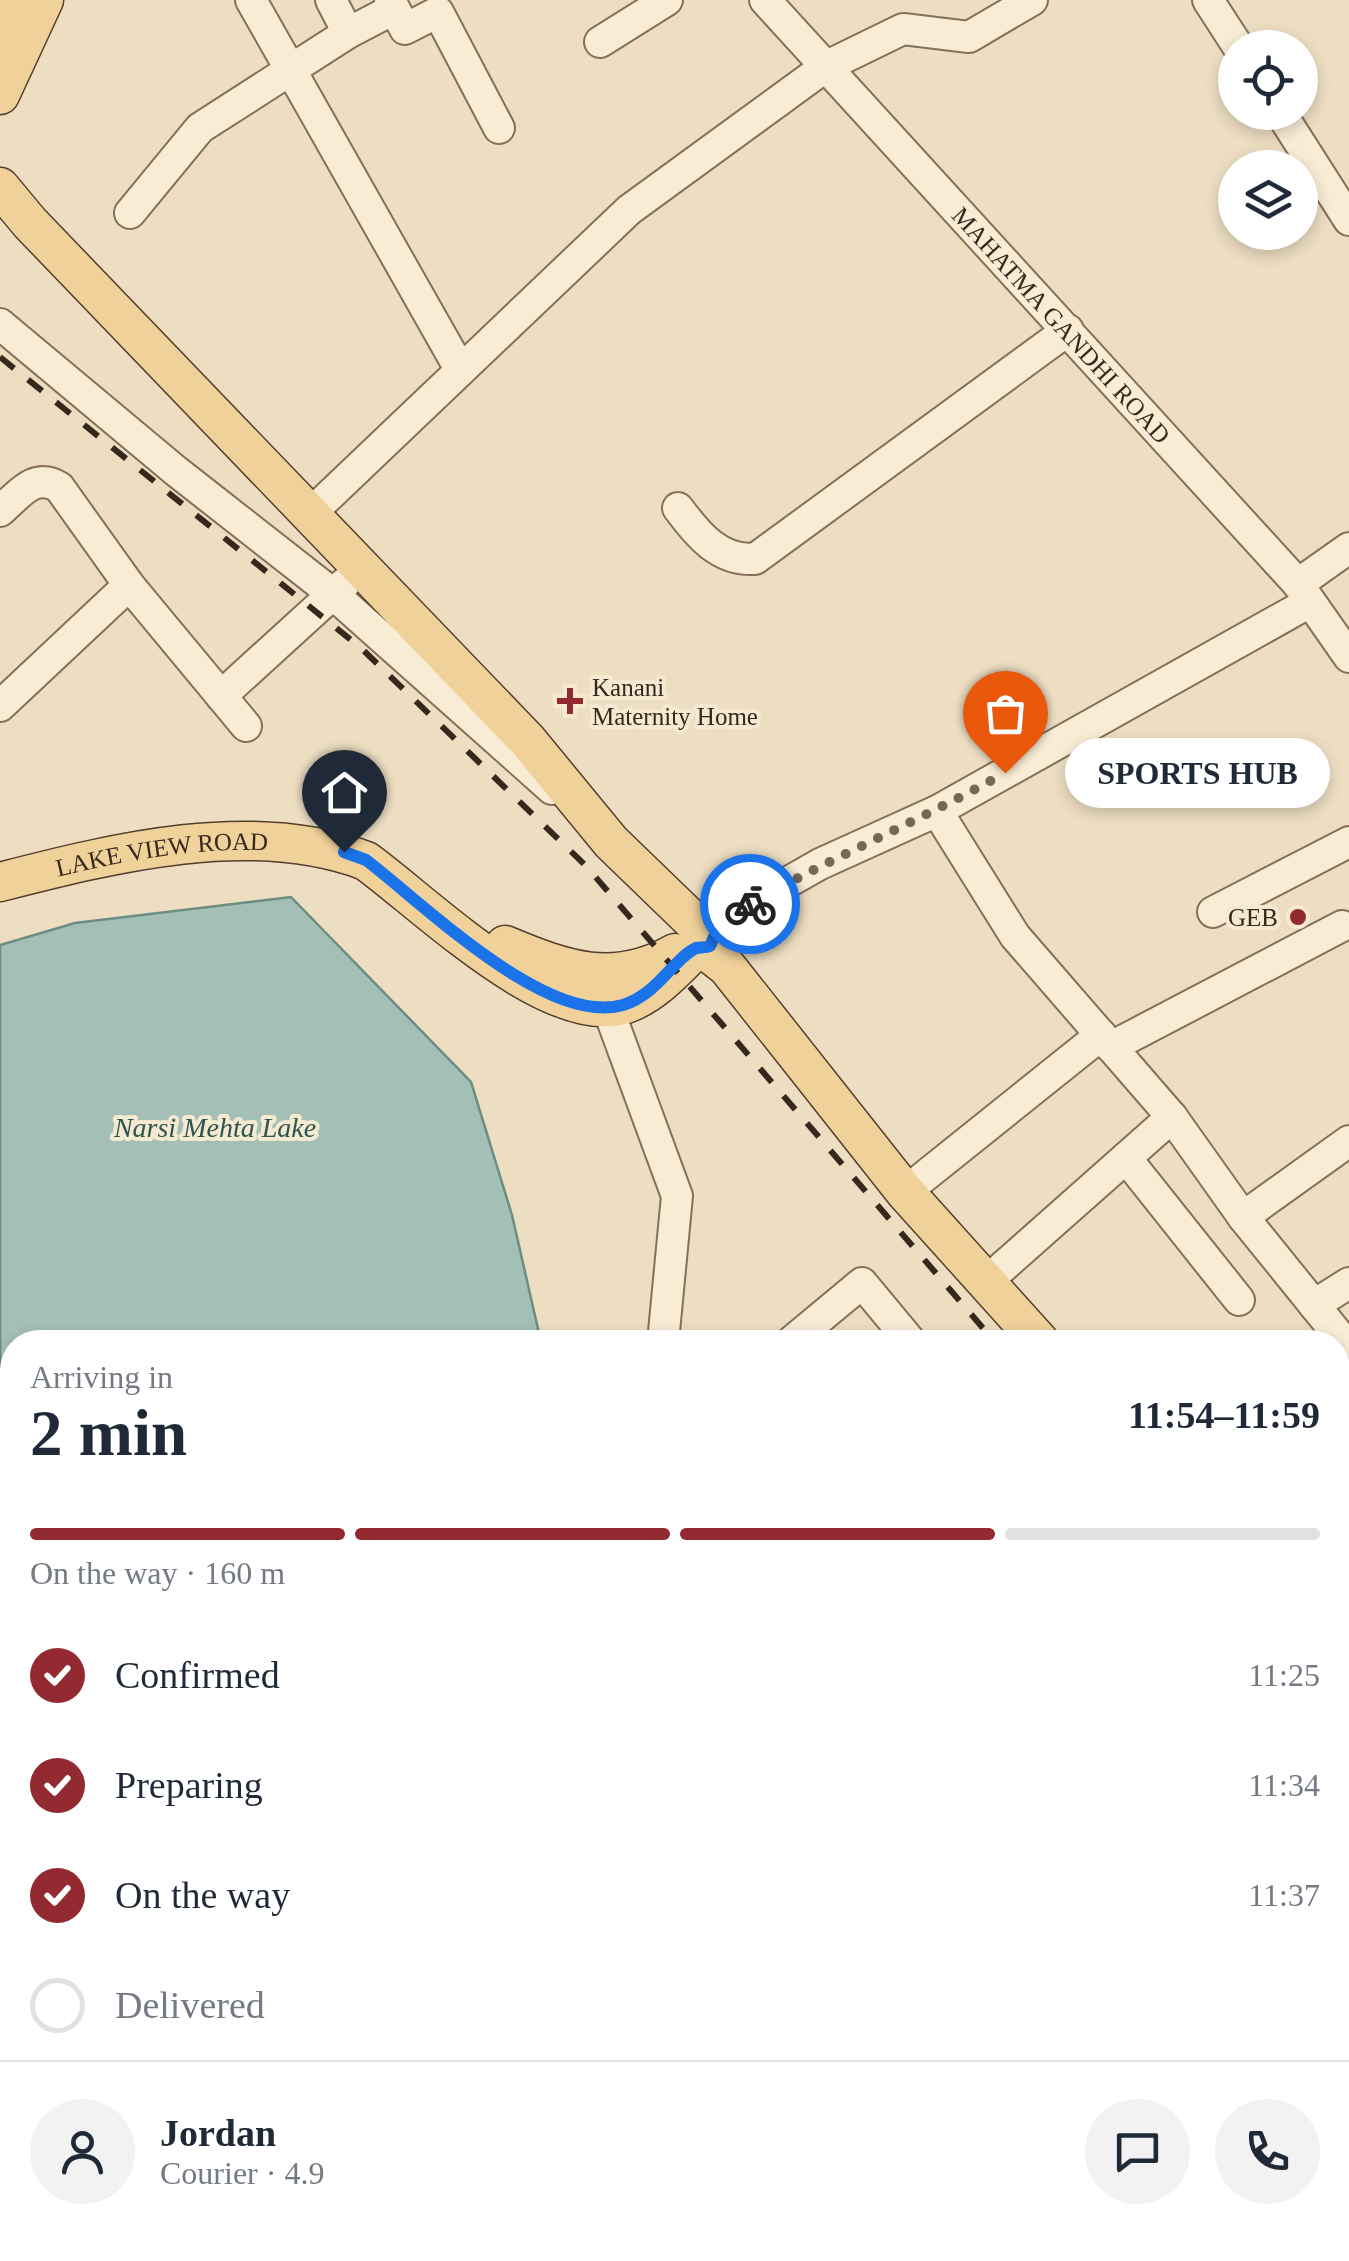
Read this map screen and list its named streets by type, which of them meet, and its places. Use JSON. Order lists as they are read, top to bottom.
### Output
{
  "streets": {
    "main road": ["LAKE VIEW ROAD"],
    "street": ["MAHATMA GANDHI ROAD"]
  },
  "water": ["Narsi Mehta Lake"],
  "places": {
    "health": ["Kanani Maternity Home"],
    "other": ["SPORTS HUB", "GEB"]
  },
  "page": {
    "bubble": "SPORTS HUB",
    "heading": ["2 min", "Arriving in", "11:54–11:59"],
    "panel": ["Jordan", "Courier · 4.9"],
    "bar": "On the way · 160 m",
    "list": [
      ["Confirmed", "11:25"],
      ["Preparing", "11:34"],
      ["On the way", "11:37"],
      "Delivered"
    ]
  }
}
